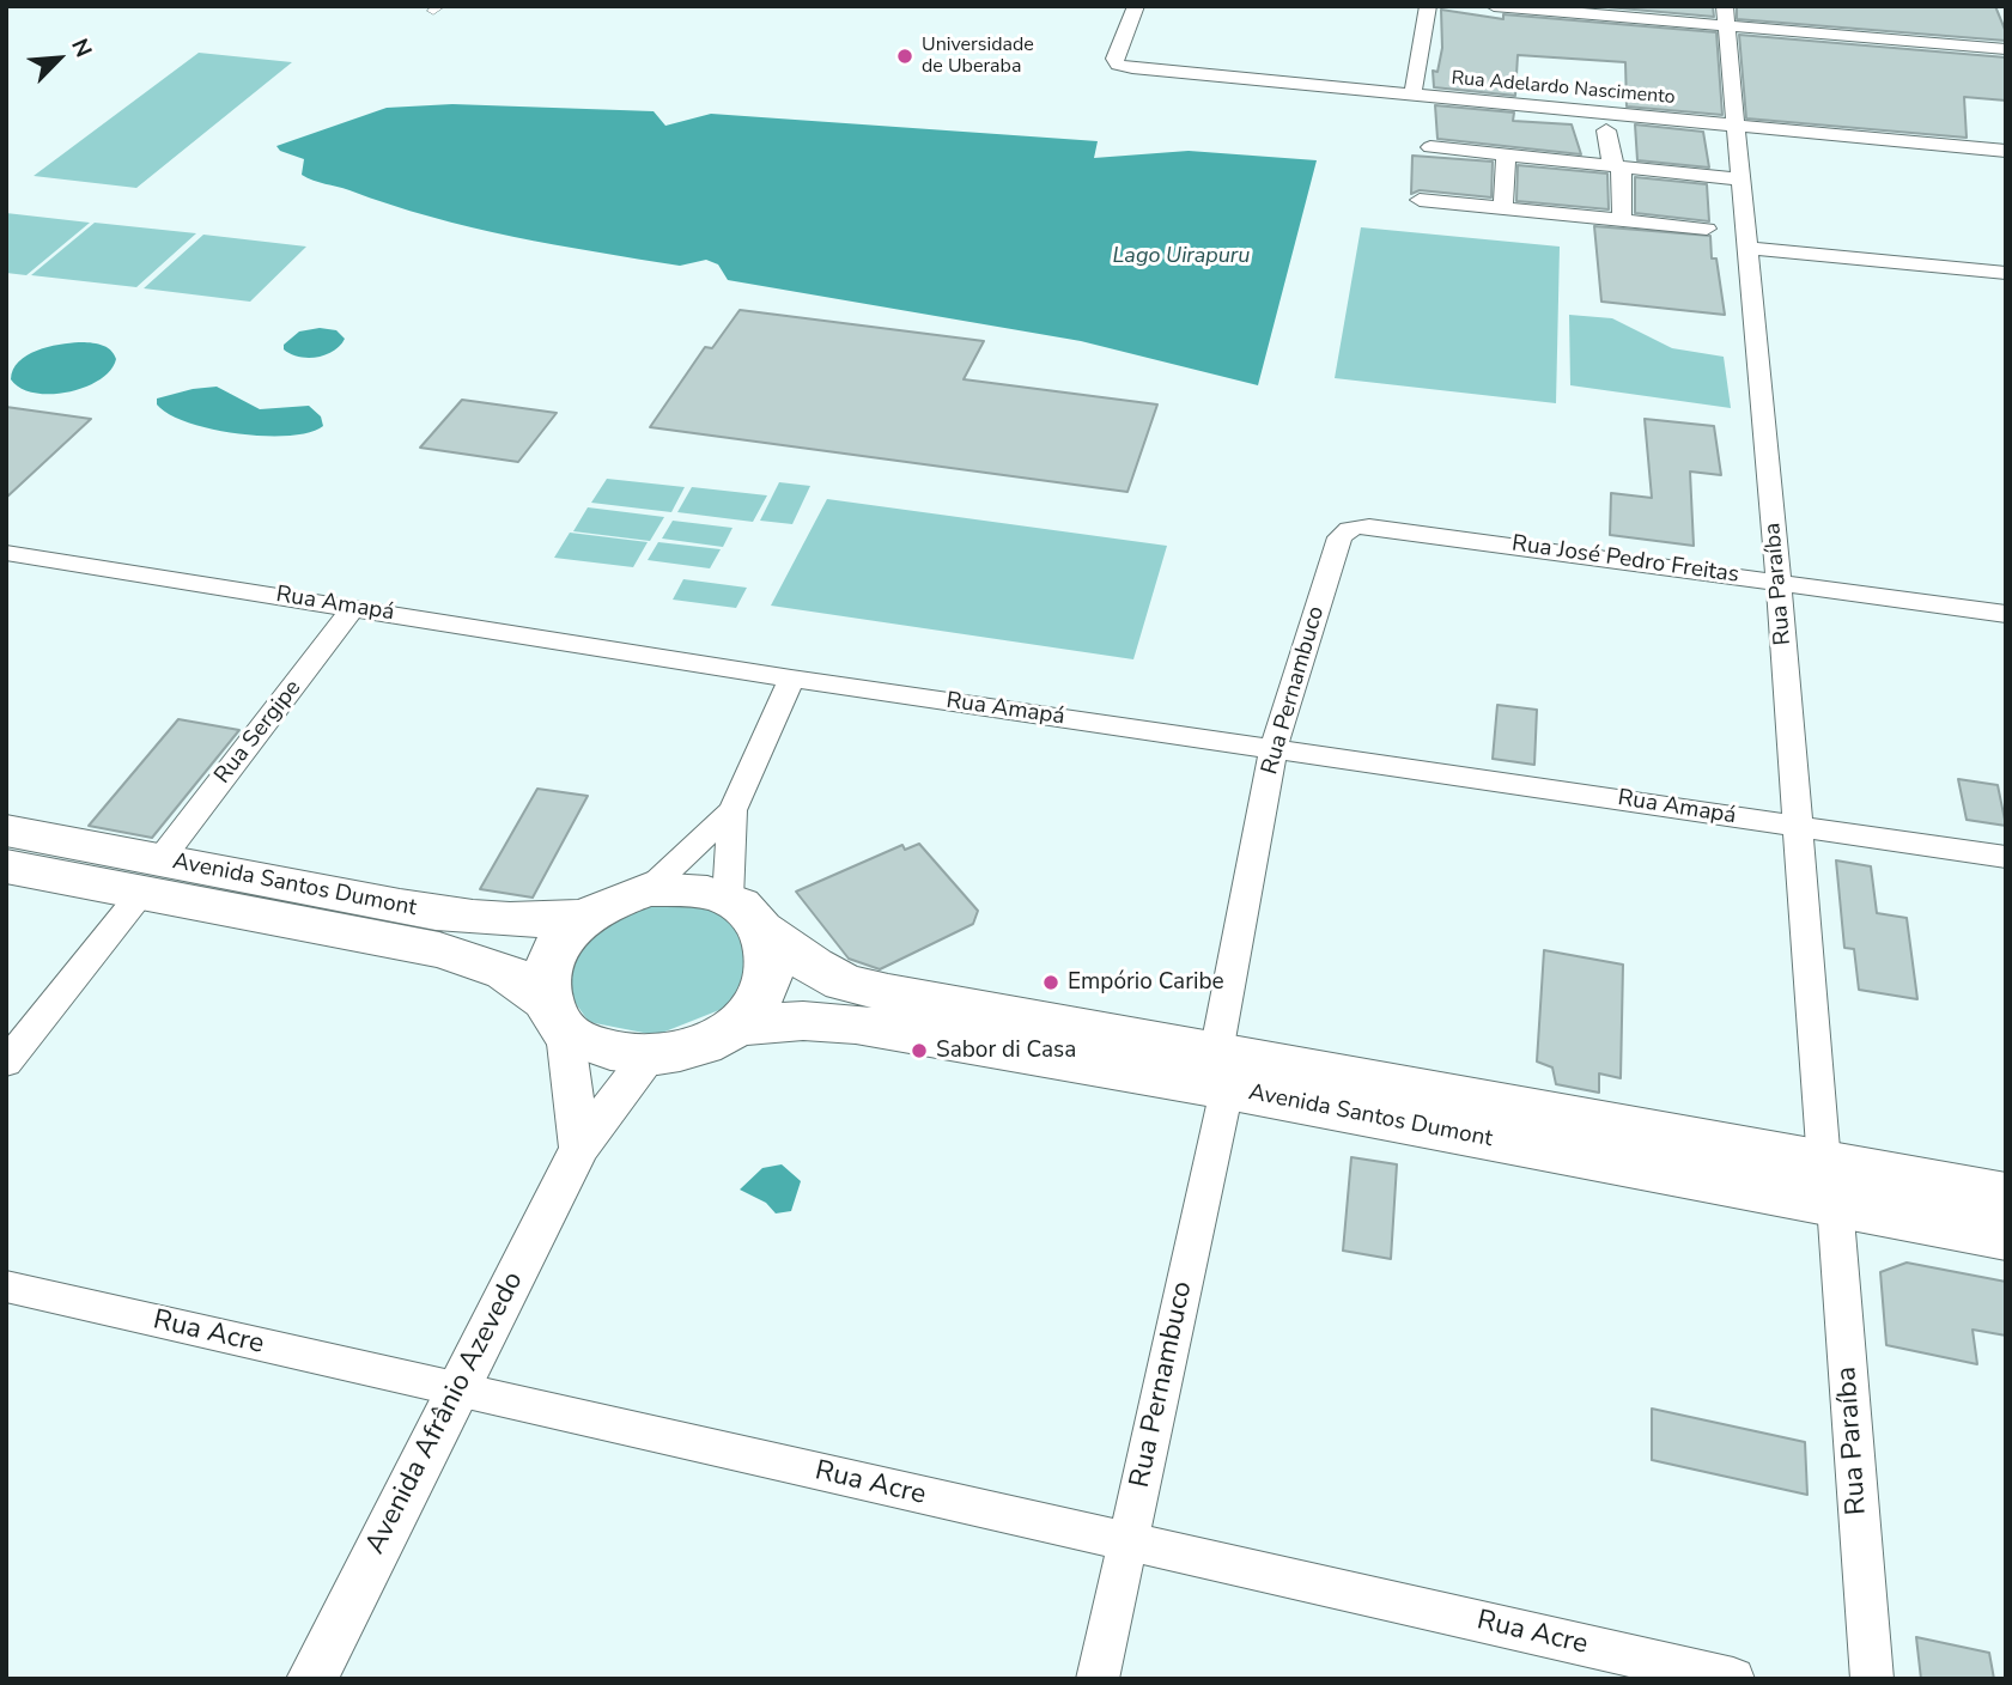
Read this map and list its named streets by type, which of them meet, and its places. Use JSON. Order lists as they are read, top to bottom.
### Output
{
  "streets": {
    "main road": ["Avenida Santos Dumont"],
    "street": [
      "Rua Adelardo Nascimento",
      "Rua José Pedro Freitas",
      "Rua Paraíba",
      "Rua Amapá",
      "Rua Pernambuco",
      "Rua Sergipe",
      "Rua Acre",
      "Avenida Afrânio Azevedo"
    ]
  },
  "crossings": [
    ["Rua Adelardo Nascimento", "Rua Paraíba"],
    ["Rua José Pedro Freitas", "Rua Paraíba"],
    ["Rua José Pedro Freitas", "Rua Pernambuco"],
    ["Rua Paraíba", "Rua Amapá"],
    ["Rua Paraíba", "Avenida Santos Dumont"],
    ["Rua Amapá", "Rua Pernambuco"],
    ["Rua Amapá", "Rua Sergipe"],
    ["Rua Pernambuco", "Avenida Santos Dumont"],
    ["Rua Pernambuco", "Rua Acre"],
    ["Rua Sergipe", "Avenida Santos Dumont"],
    ["Avenida Santos Dumont", "Avenida Afrânio Azevedo"],
    ["Rua Acre", "Avenida Afrânio Azevedo"]
  ],
  "water": ["Lago Uirapuru"],
  "places": ["Universidade de Uberaba", "Empório Caribe", "Sabor di Casa"],
  "north": "top right"
}
